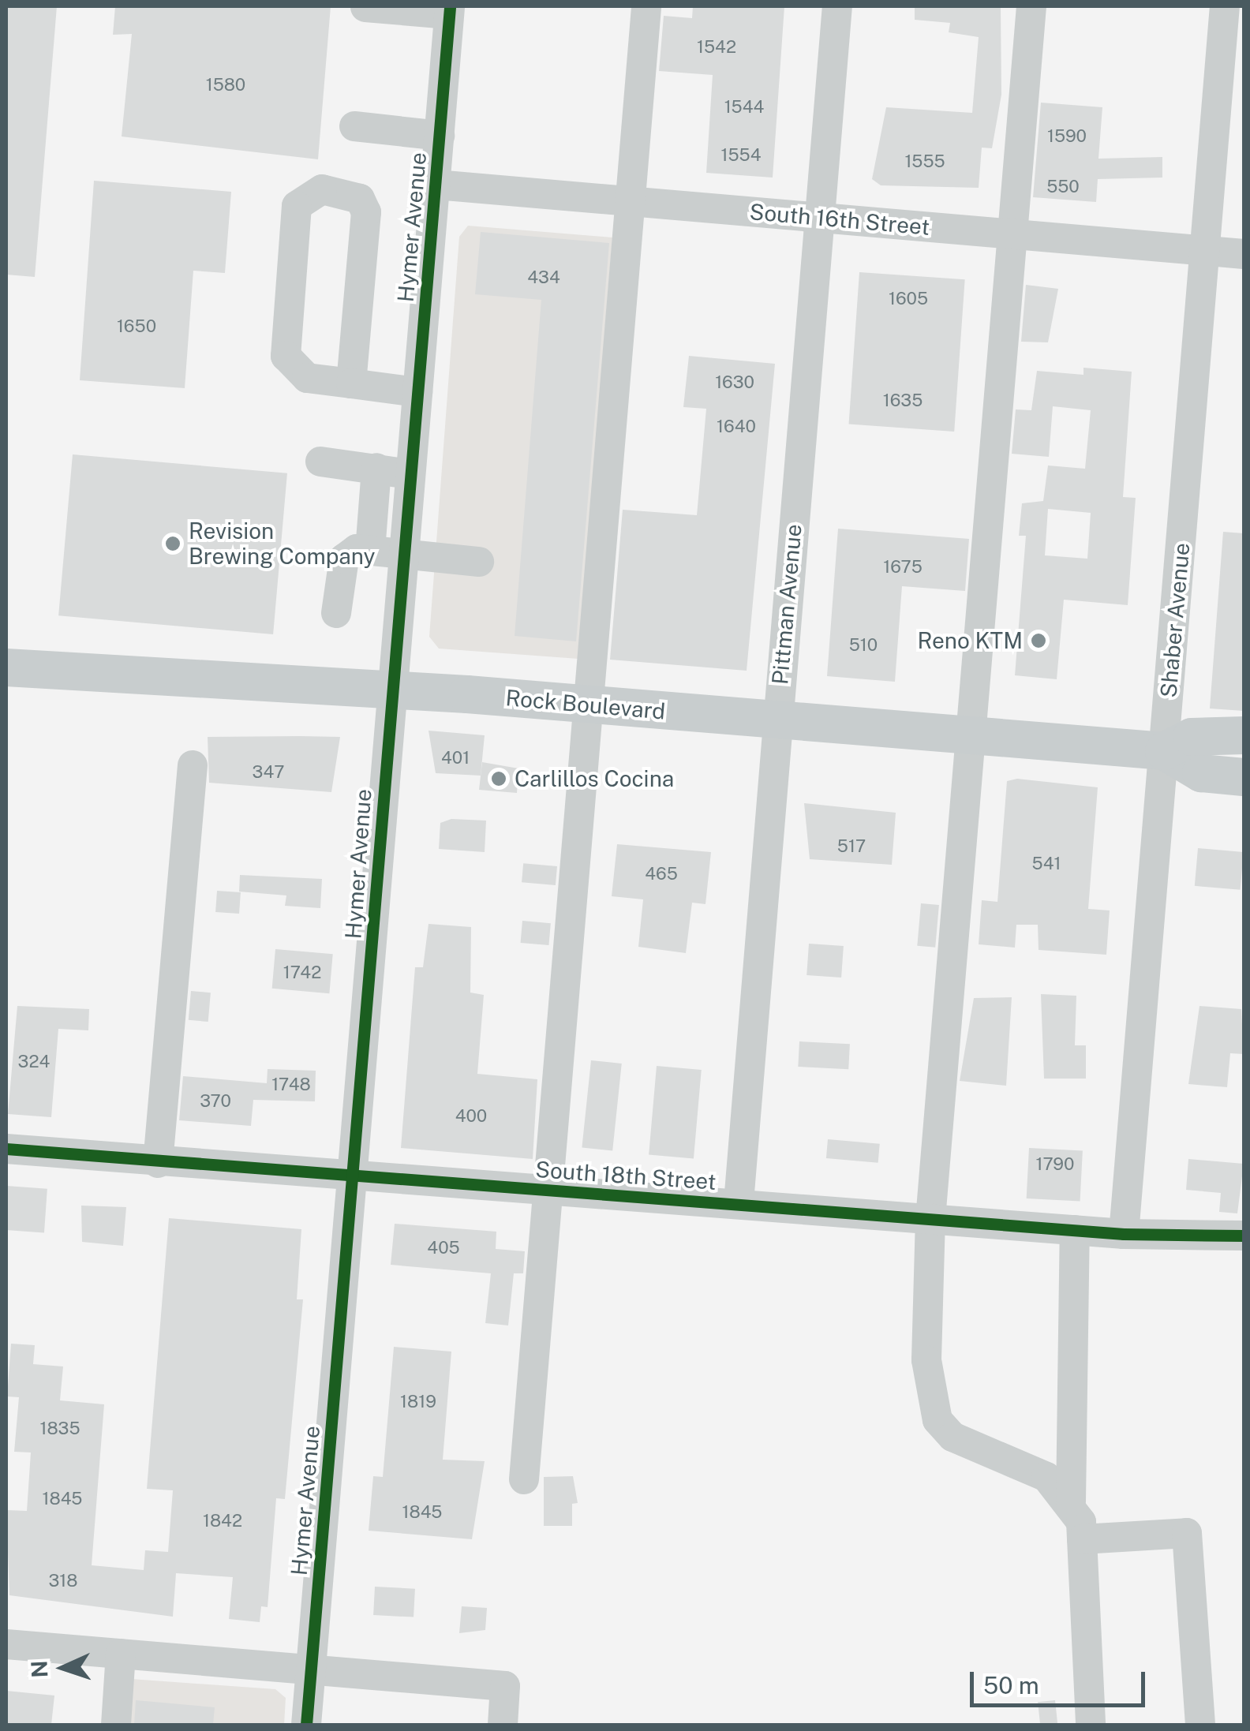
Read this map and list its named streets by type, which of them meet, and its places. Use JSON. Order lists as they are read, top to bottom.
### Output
{
  "streets": {
    "main road": ["Rock Boulevard"],
    "street": [
      "South 16th Street",
      "Hymer Avenue",
      "Pittman Avenue",
      "Shaber Avenue",
      "South 18th Street"
    ]
  },
  "crossings": [
    ["South 16th Street", "Hymer Avenue"],
    ["South 16th Street", "Pittman Avenue"],
    ["South 16th Street", "Shaber Avenue"],
    ["Hymer Avenue", "Rock Boulevard"],
    ["Hymer Avenue", "South 18th Street"],
    ["Pittman Avenue", "Rock Boulevard"],
    ["Pittman Avenue", "South 18th Street"],
    ["Shaber Avenue", "Rock Boulevard"],
    ["Shaber Avenue", "South 18th Street"]
  ],
  "places": ["Revision Brewing Company", "Reno KTM", "Carlillos Cocina"],
  "house_numbers": [
    "1542",
    "1580",
    "1544",
    "1590",
    "1554",
    "1555",
    "550",
    "434",
    "1605",
    "1650",
    "1630",
    "1635",
    "1640",
    "1675",
    "510",
    "401",
    "347",
    "517",
    "541",
    "465",
    "1742",
    "324",
    "1748",
    "370",
    "400",
    "1790",
    "405",
    "1819",
    "1835",
    "1845",
    "1845",
    "1842",
    "318"
  ],
  "scale_bar": "50 m",
  "north": "left"
}
